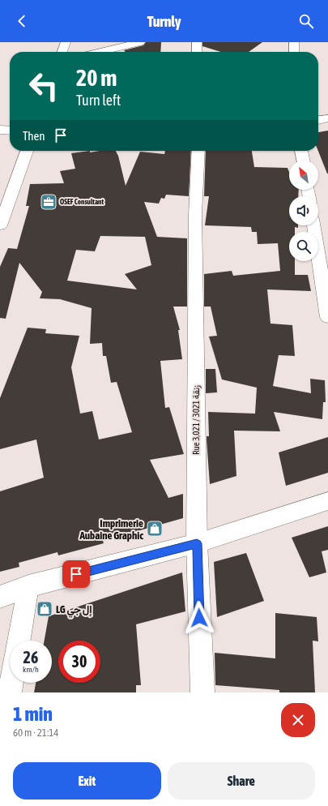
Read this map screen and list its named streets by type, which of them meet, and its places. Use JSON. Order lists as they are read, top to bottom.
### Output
{
  "streets": {
    "street": ["Rue 3,021 / زنقة 3021"]
  },
  "places": {
    "office": ["OSEF Consultant"],
    "shop": ["Imprimerie Aubaine Graphic", "LG إل جي"]
  },
  "north": "top left",
  "page": {
    "header": "Turnly",
    "turn": ["20 m", "Turn left"],
    "then": "Then",
    "speed": "26 km/h",
    "limit": "30",
    "heading": ["1 min", "60 m · 21:14"],
    "buttons": ["Exit", "Share"]
  }
}
